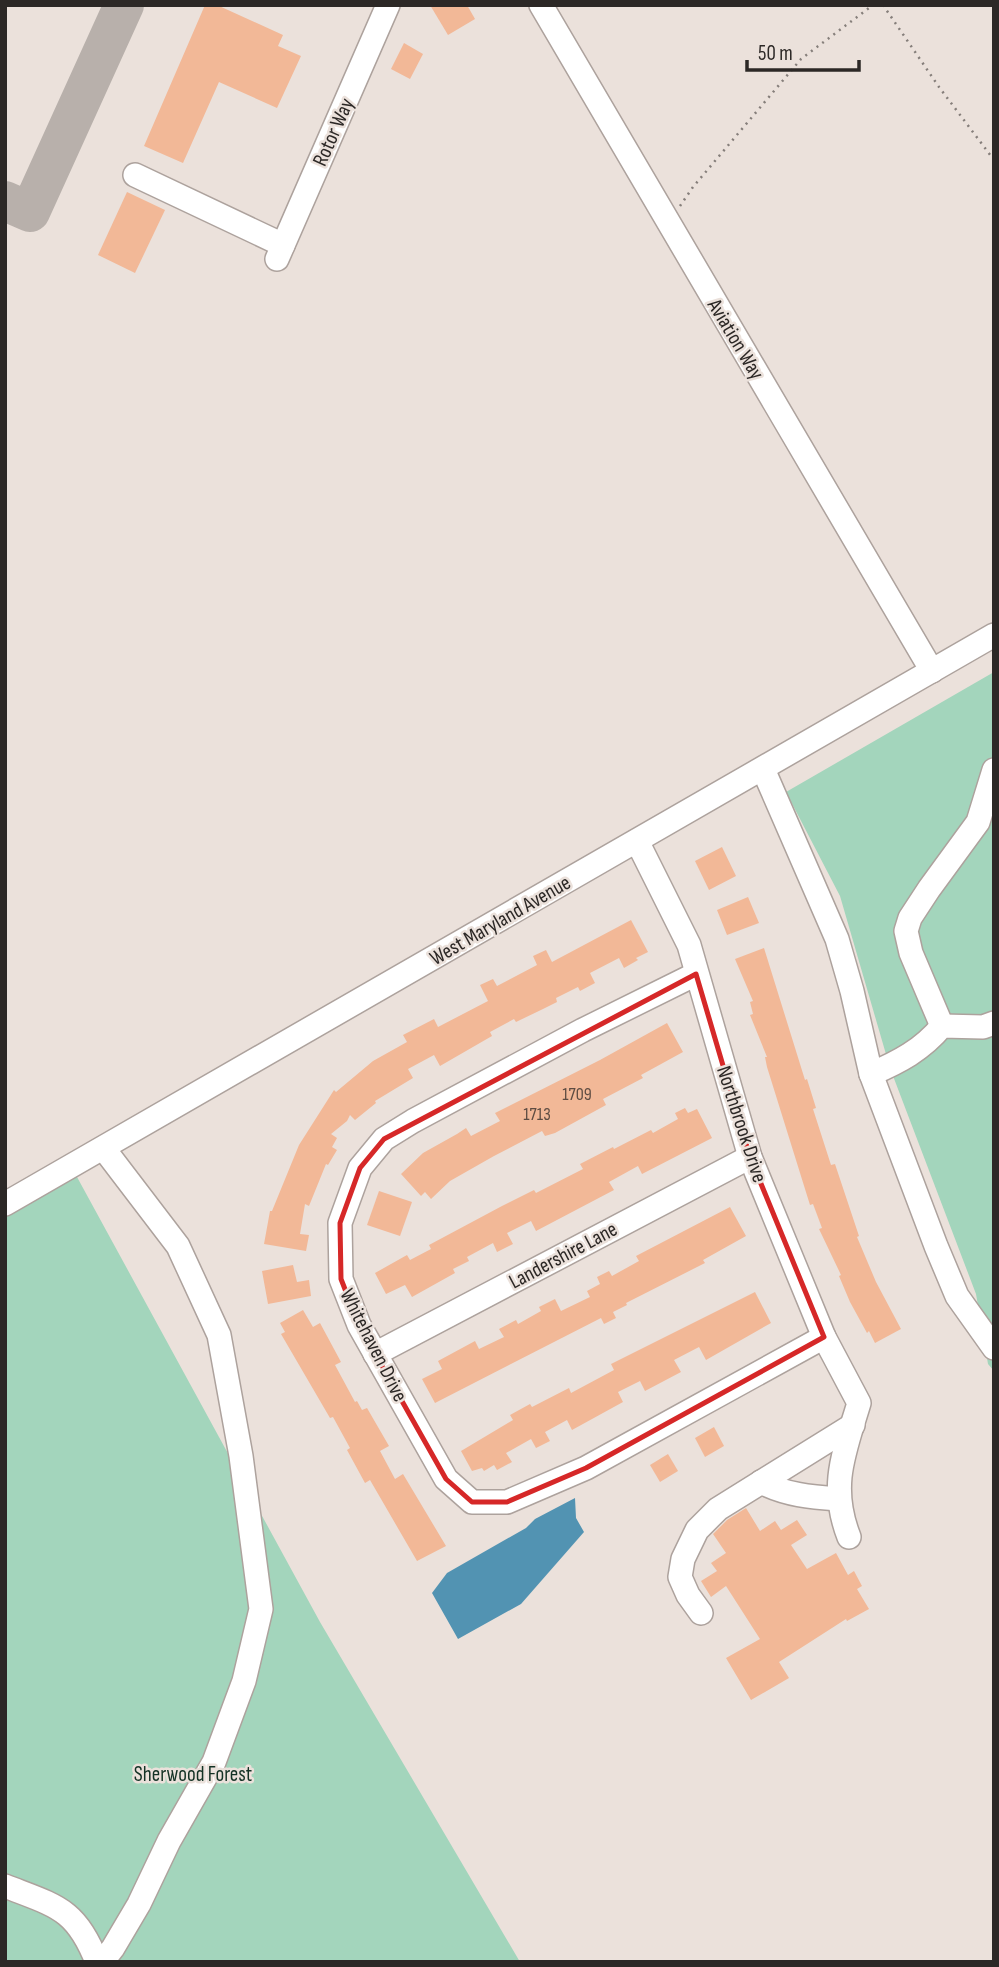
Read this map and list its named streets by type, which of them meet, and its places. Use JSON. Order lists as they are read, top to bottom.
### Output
{
  "streets": {
    "street": [
      "Rotor Way",
      "Aviation Way",
      "West Maryland Avenue",
      "Northbrook Drive",
      "Landershire Lane",
      "Whitehaven Drive"
    ]
  },
  "crossings": [
    ["Aviation Way", "West Maryland Avenue"],
    ["West Maryland Avenue", "Northbrook Drive"],
    ["Northbrook Drive", "Landershire Lane"],
    ["Northbrook Drive", "Whitehaven Drive"],
    ["Landershire Lane", "Whitehaven Drive"]
  ],
  "parks": ["Sherwood Forest"],
  "house_numbers": ["1709", "1713"],
  "scale_bar": "50 m"
}
